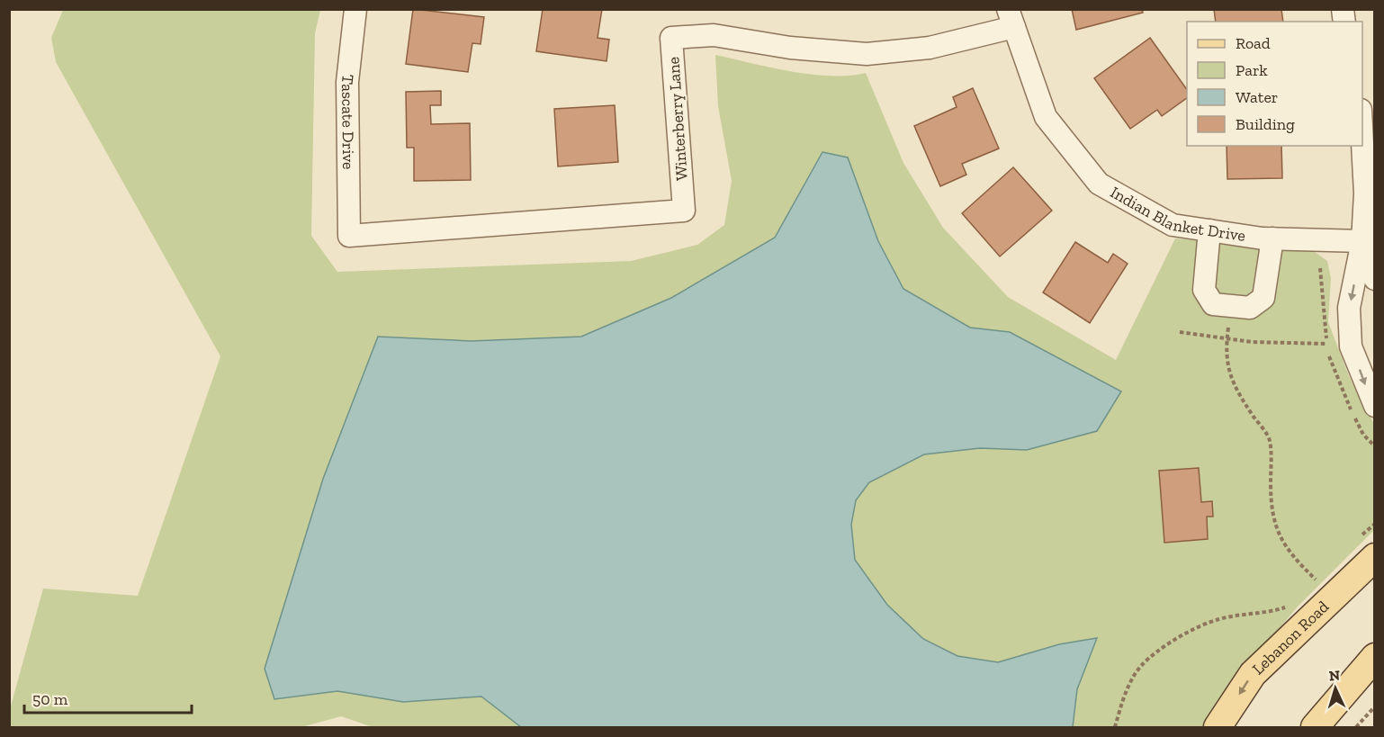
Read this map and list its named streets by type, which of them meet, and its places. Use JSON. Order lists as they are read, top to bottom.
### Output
{
  "streets": {
    "main road": ["Lebanon Road"],
    "street": ["Winterberry Lane", "Tascate Drive", "Indian Blanket Drive"]
  },
  "crossings": [
    ["Winterberry Lane", "Tascate Drive"],
    ["Winterberry Lane", "Indian Blanket Drive"]
  ],
  "legend": [
    "Road",
    "Park",
    "Water",
    "Building"
  ],
  "scale_bar": "50 m",
  "north": "top"
}
